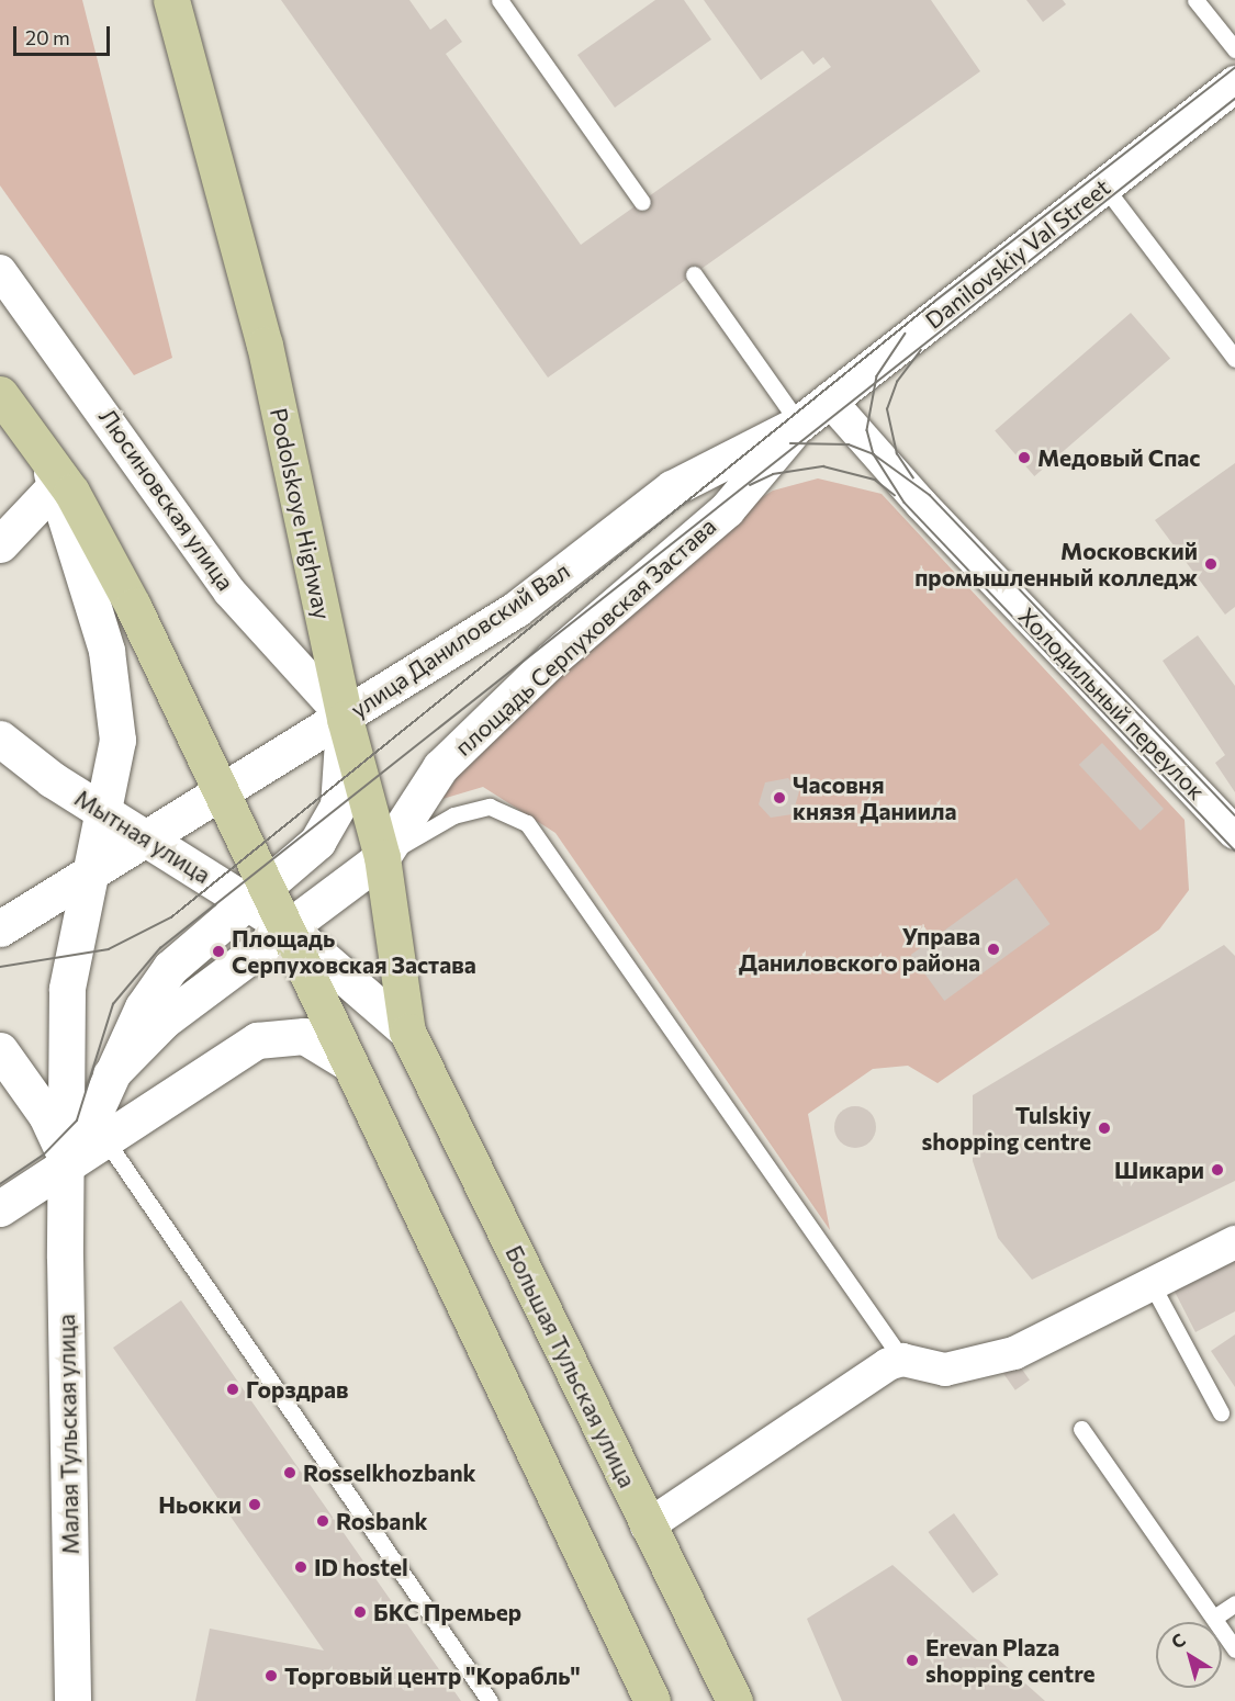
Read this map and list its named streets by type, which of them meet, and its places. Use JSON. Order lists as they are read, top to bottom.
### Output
{
  "streets": {
    "main road": [
      "Danilovskiy Val Street",
      "Podolskoye Highway",
      "площадь Серпуховская Застава",
      "улица Даниловский Вал",
      "Мытная улица",
      "Большая Тульская улица",
      "Малая Тульская улица"
    ],
    "street": ["Люсиновская улица", "Холодильный переулок"]
  },
  "crossings": [
    ["Danilovskiy Val Street", "площадь Серпуховская Застава"],
    ["Danilovskiy Val Street", "улица Даниловский Вал"],
    ["Danilovskiy Val Street", "Холодильный переулок"],
    ["Люсиновская улица", "Podolskoye Highway"],
    ["Люсиновская улица", "улица Даниловский Вал"],
    ["Podolskoye Highway", "площадь Серпуховская Застава"],
    ["Podolskoye Highway", "улица Даниловский Вал"],
    ["Podolskoye Highway", "Большая Тульская улица"],
    ["площадь Серпуховская Застава", "улица Даниловский Вал"],
    ["улица Даниловский Вал", "Мытная улица"],
    ["Мытная улица", "Малая Тульская улица"]
  ],
  "places": [
    "Медовый Спас",
    "Московский промышленный колледж",
    "Часовня князя Даниила",
    "Управа Даниловского района",
    "Площадь Серпуховская Застава",
    "Tulskiy shopping centre",
    "Шикари",
    "Горздрав",
    "Rosselkhozbank",
    "Ньокки",
    "Rosbank",
    "ID hostel",
    "БКС Премьер",
    "Erevan Plaza shopping centre",
    "Торговый центр \"Корабль\""
  ],
  "scale_bar": "20 m",
  "north": "top left"
}
